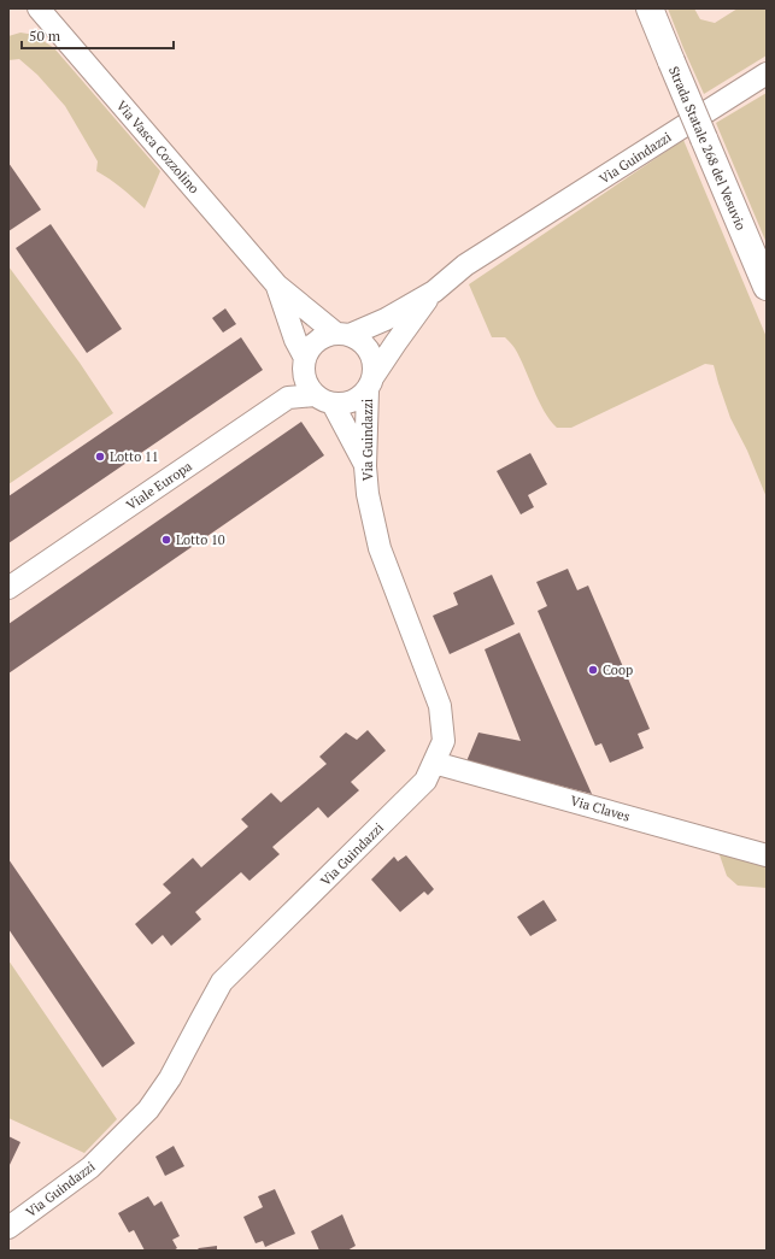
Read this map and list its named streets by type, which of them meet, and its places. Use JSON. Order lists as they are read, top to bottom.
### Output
{
  "streets": {
    "highway": ["Strada Statale 268 del Vesuvio"],
    "street": [
      "Via Vasca Cozzolino",
      "Via Guindazzi",
      "Viale Europa",
      "Via Claves"
    ]
  },
  "crossings": [
    ["Via Vasca Cozzolino", "Via Guindazzi"],
    ["Via Vasca Cozzolino", "Viale Europa"],
    ["Via Guindazzi", "Viale Europa"],
    ["Via Guindazzi", "Via Claves"]
  ],
  "places": ["Lotto 11", "Lotto 10", "Coop"],
  "scale_bar": "50 m"
}
